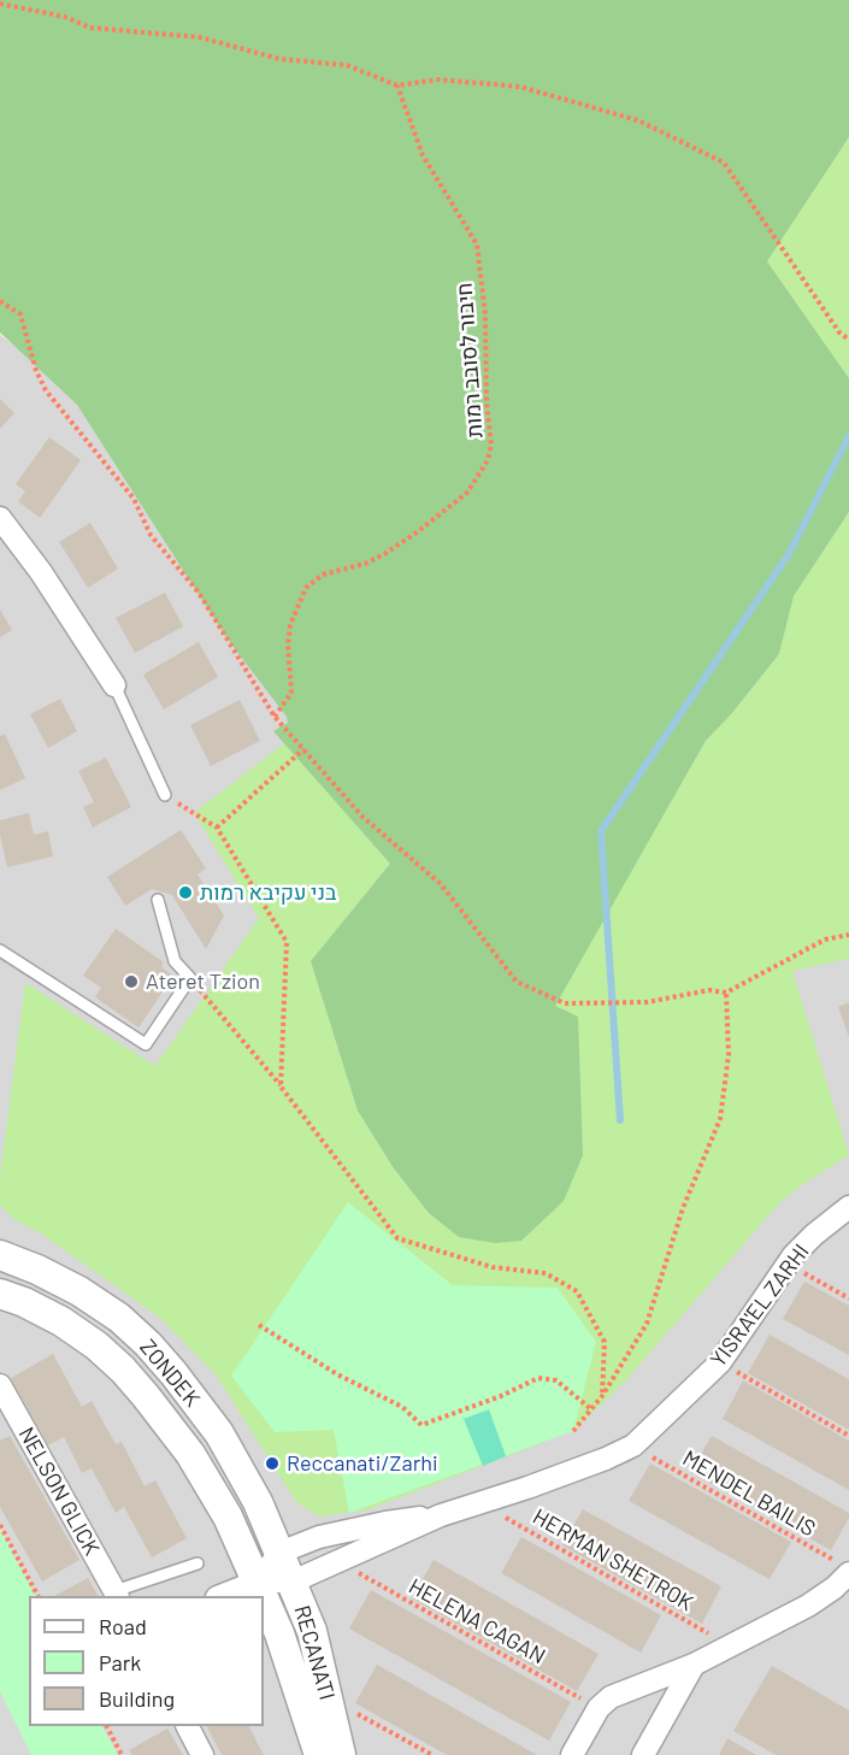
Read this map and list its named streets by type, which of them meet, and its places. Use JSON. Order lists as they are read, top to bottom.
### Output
{
  "streets": {
    "street": [
      "YISRA'EL ZARHI",
      "ZONDEK",
      "NELSON GLICK",
      "RECANATI"
    ],
    "path": [
      "חיבור לסובב רמות",
      "MENDEL BAILIS",
      "HERMAN SHETROK",
      "HELENA CAGAN"
    ]
  },
  "crossings": [
    ["YISRA'EL ZARHI", "ZONDEK"],
    ["YISRA'EL ZARHI", "MENDEL BAILIS"],
    ["YISRA'EL ZARHI", "HERMAN SHETROK"],
    ["YISRA'EL ZARHI", "HELENA CAGAN"],
    ["YISRA'EL ZARHI", "RECANATI"],
    ["ZONDEK", "RECANATI"]
  ],
  "places": ["בני עקיבא רמות", "Ateret Tzion", "Reccanati/Zarhi"],
  "legend": ["Road", "Park", "Building"]
}
